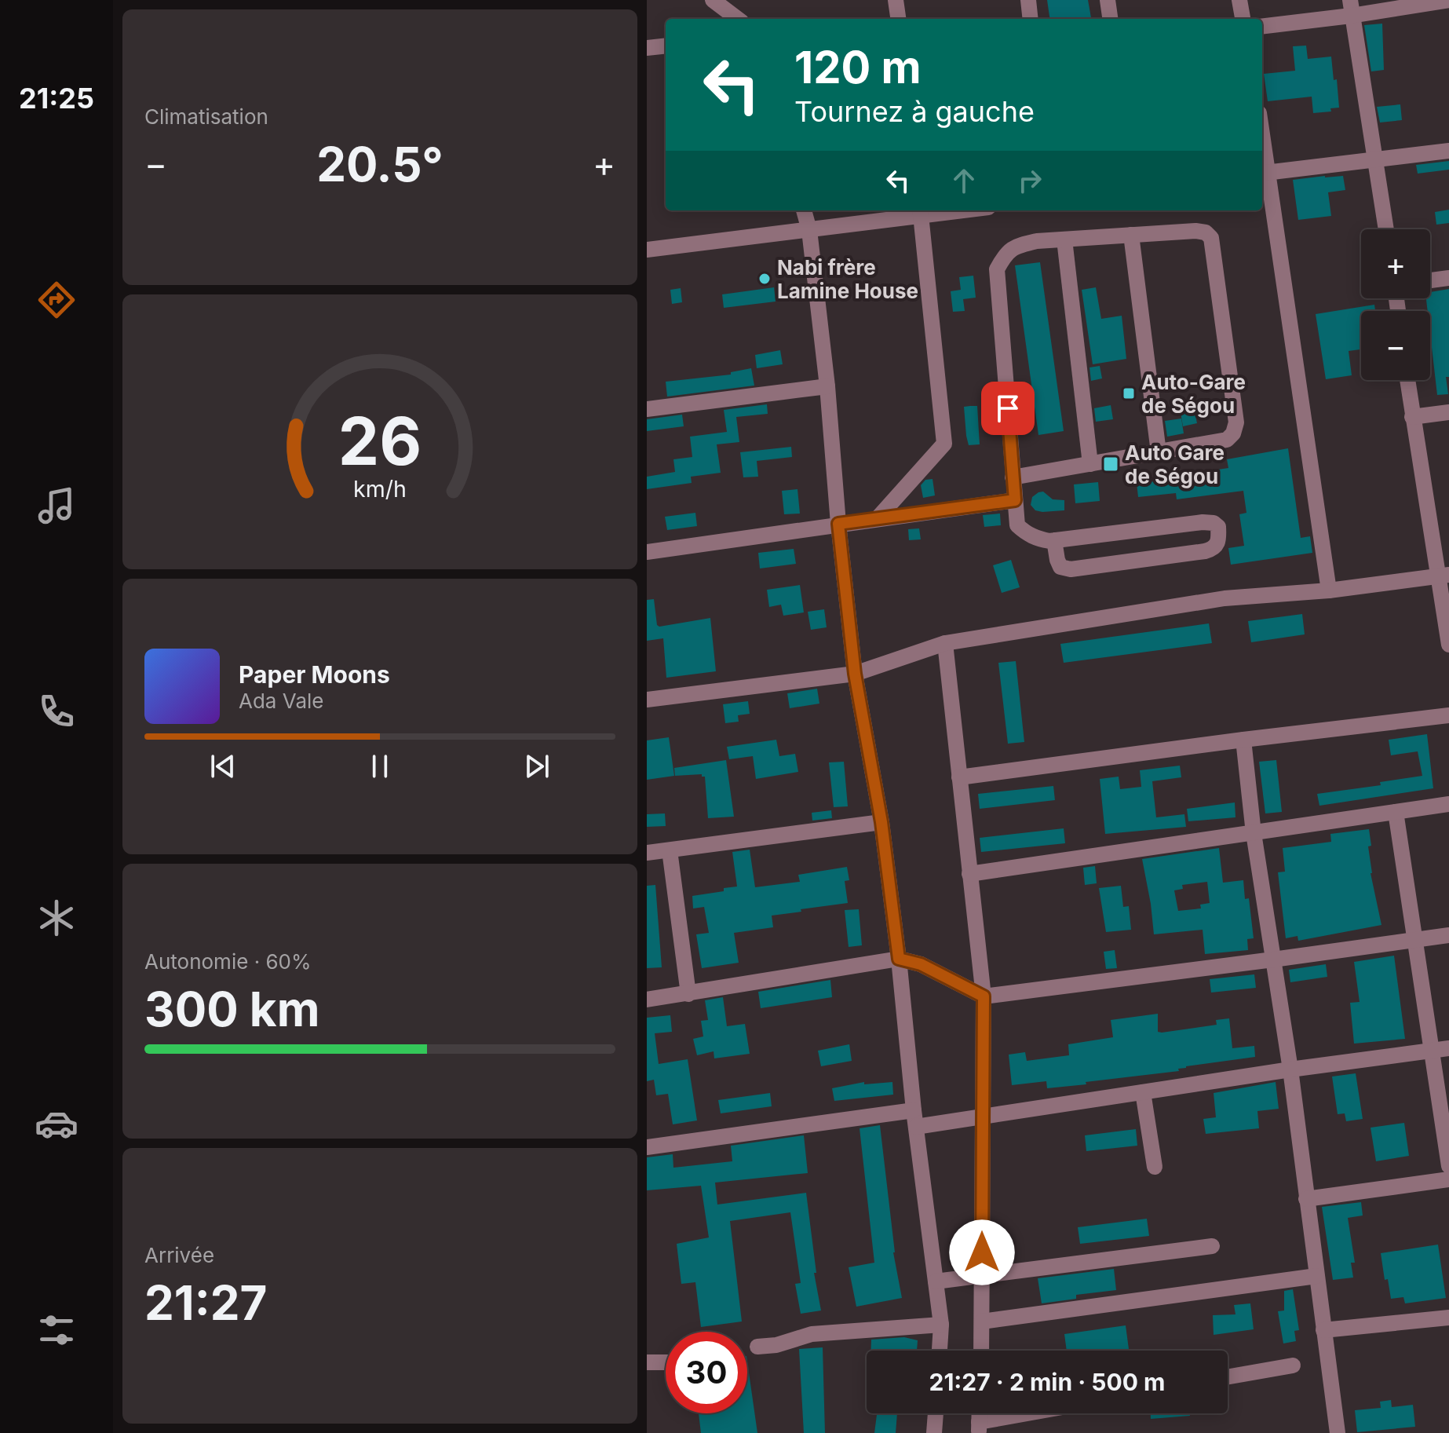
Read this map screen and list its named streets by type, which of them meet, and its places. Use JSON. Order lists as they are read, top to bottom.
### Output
{
  "places": {
    "other": ["Nabi frère Lamine House"],
    "transit": ["Auto-Gare de Ségou", "Auto Gare de Ségou"]
  },
  "page": {
    "tabs": "21:25",
    "tile": [
      "Climatisation",
      ["Autonomie · 60%", "300 km"],
      ["Arrivée", "21:27"]
    ],
    "turn": ["120 m", "Tournez à gauche"],
    "heat": ["−", "20.5°", "+"],
    "map_buttons": ["+", "−"],
    "song": ["Paper Moons", "Ada Vale"],
    "limit": "30",
    "trip": "21:27 · 2 min · 500 m",
    "gauge": ["26", "km/h"]
  }
}
